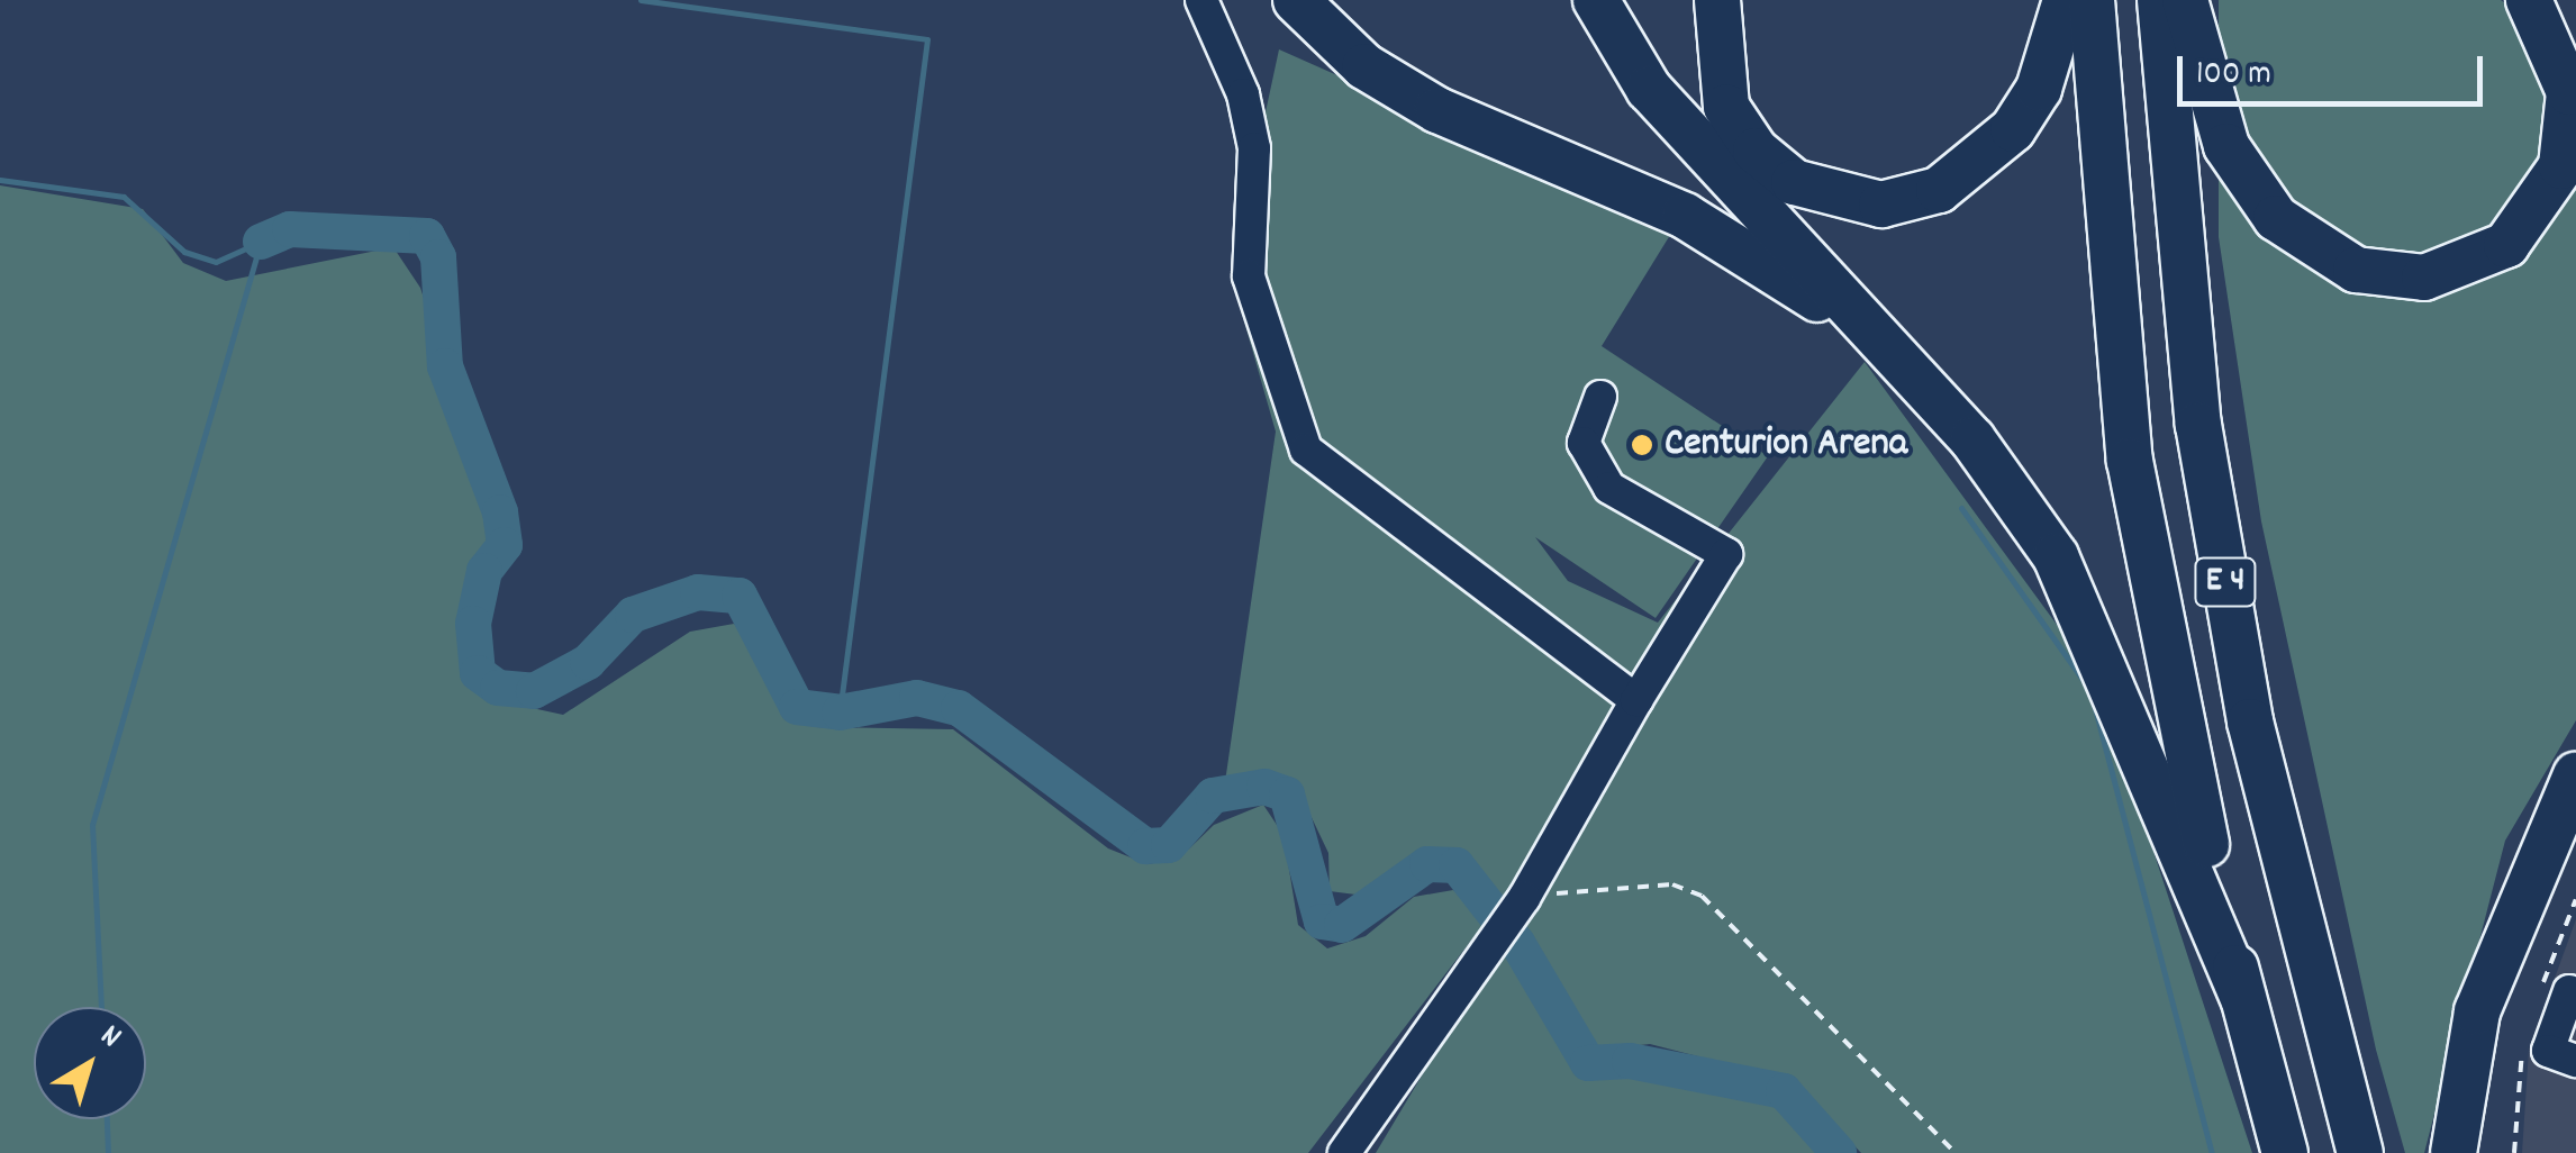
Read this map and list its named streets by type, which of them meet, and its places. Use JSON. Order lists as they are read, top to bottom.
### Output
{
  "streets": {
    "highway": ["E 4"]
  },
  "places": ["Centurion Arena"],
  "scale_bar": "100 m",
  "north": "top right"
}
